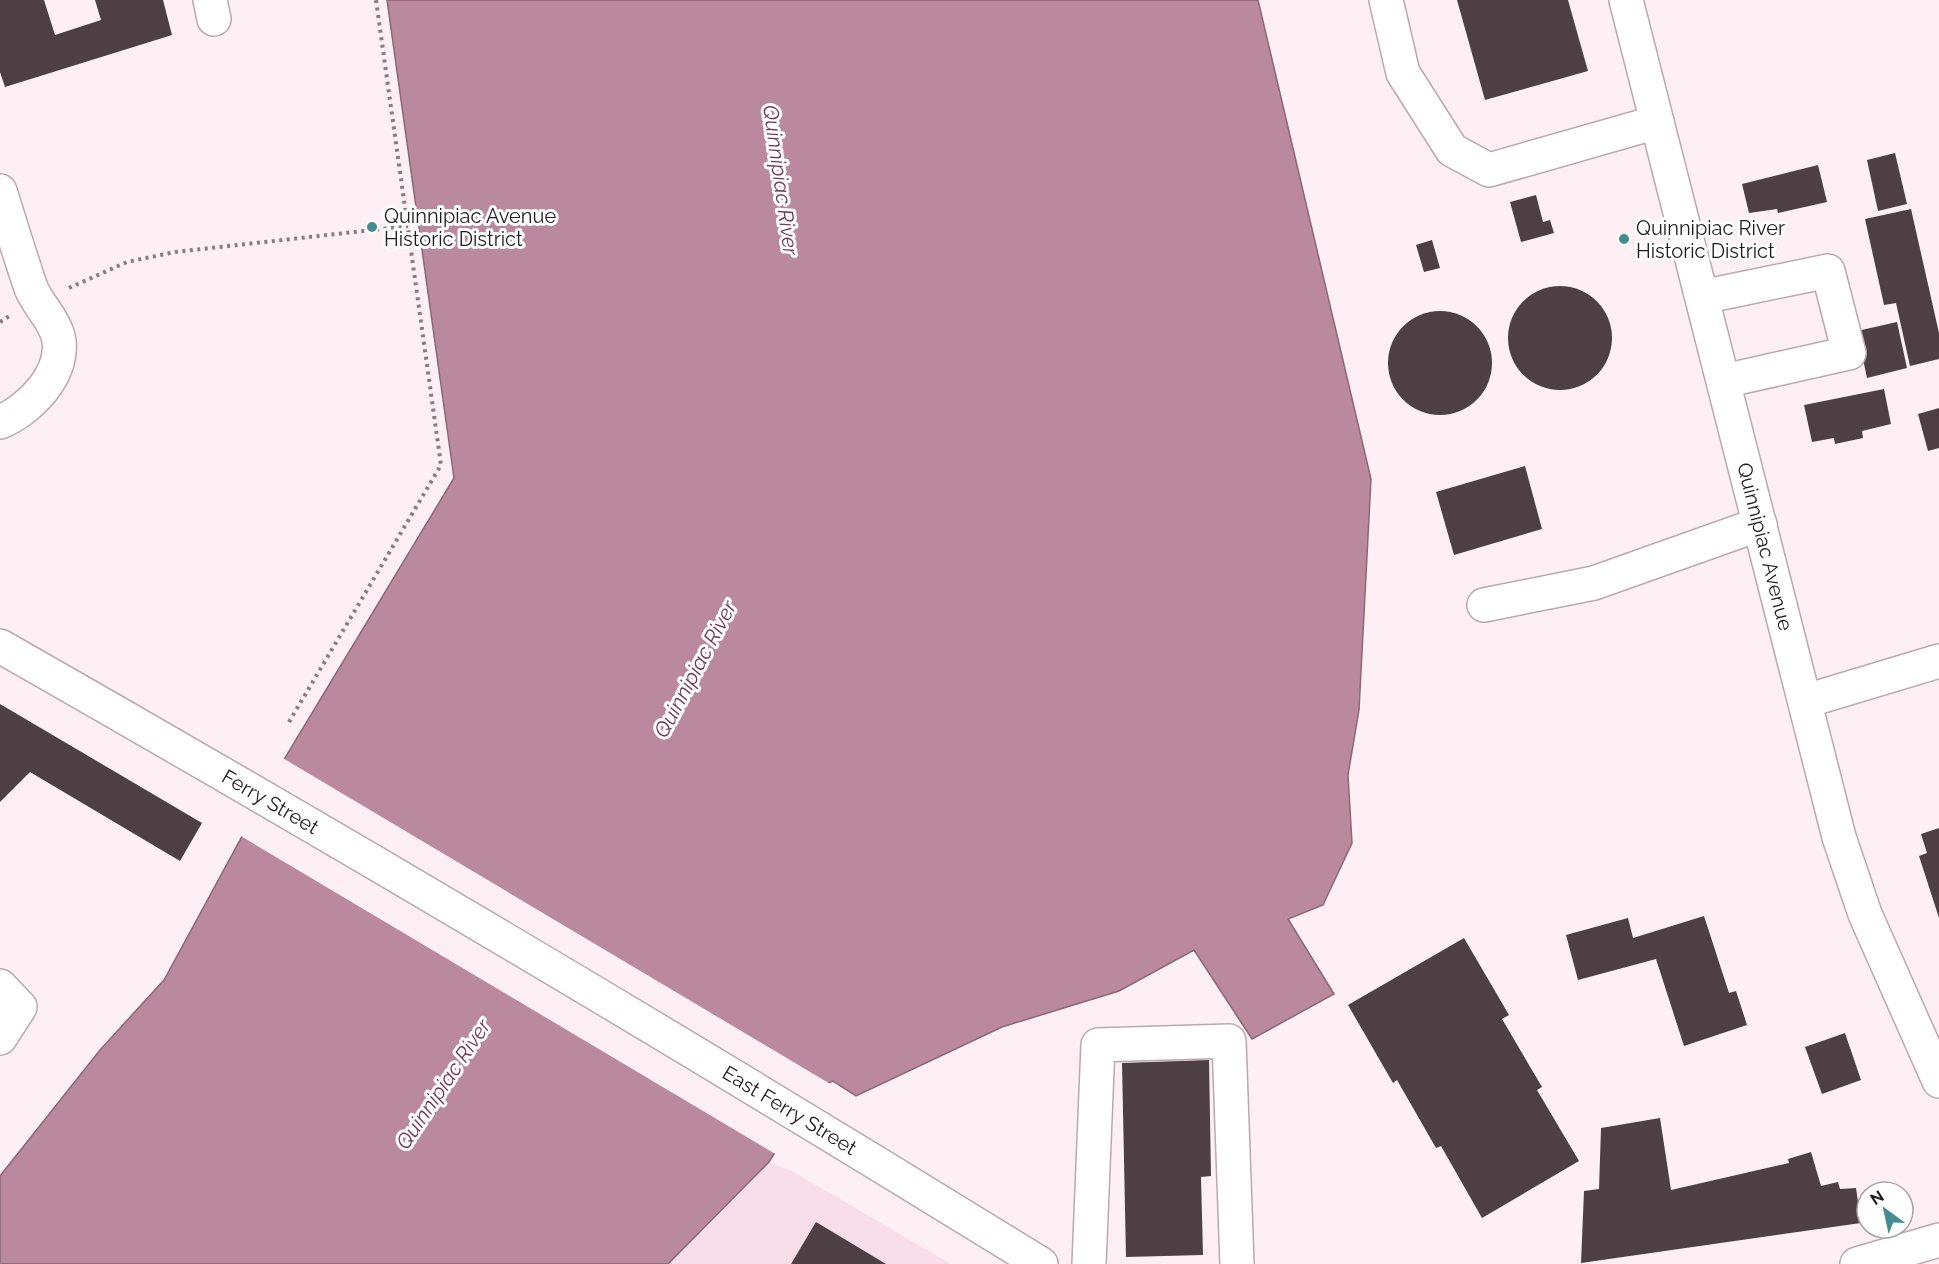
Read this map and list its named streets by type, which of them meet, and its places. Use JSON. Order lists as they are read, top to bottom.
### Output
{
  "streets": {
    "main road": ["Quinnipiac Avenue", "Ferry Street", "East Ferry Street"]
  },
  "crossings": [
    ["Ferry Street", "East Ferry Street"]
  ],
  "water": ["Quinnipiac River"],
  "places": ["Quinnipiac Avenue Historic District", "Quinnipiac River Historic District"],
  "north": "top left"
}
